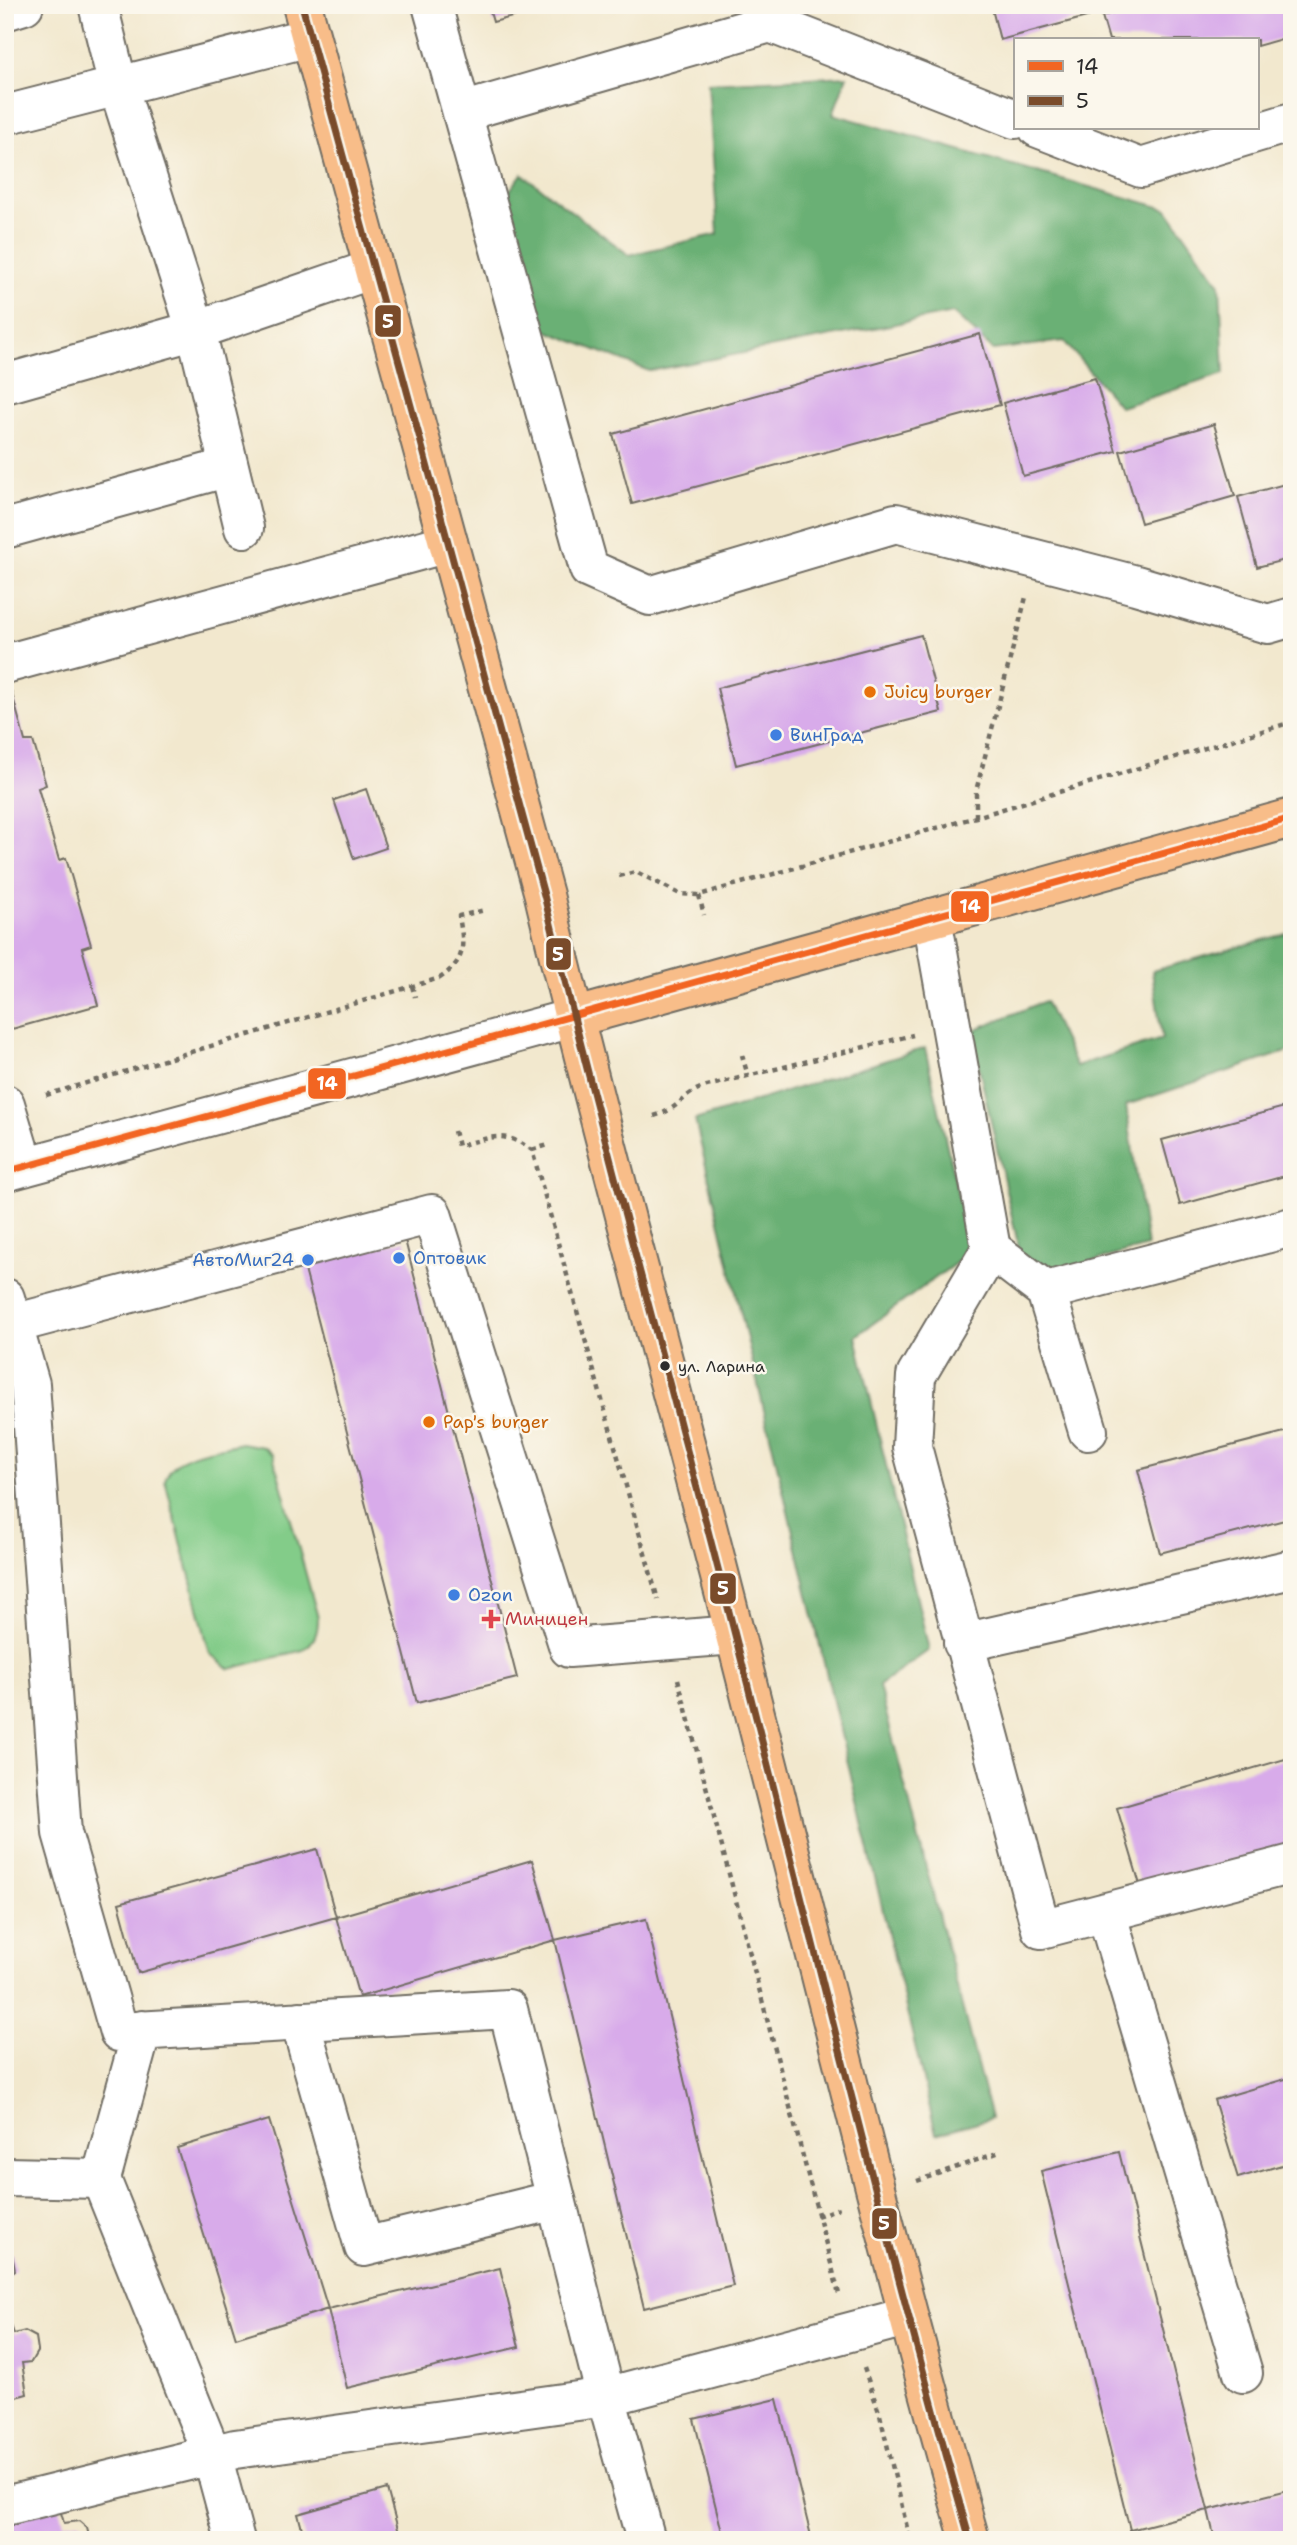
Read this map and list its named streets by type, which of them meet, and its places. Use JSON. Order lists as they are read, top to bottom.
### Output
{
  "places": {
    "other": [
      "Juicy burger",
      "ВинГрад",
      "Оптовик",
      "АвтоМиг24",
      "ул. Ларина",
      "Pap's burger",
      "Ozon"
    ],
    "health": ["Миницен"]
  },
  "lines": ["transit line 5", "transit line 14"],
  "legend": ["14", "5"]
}
